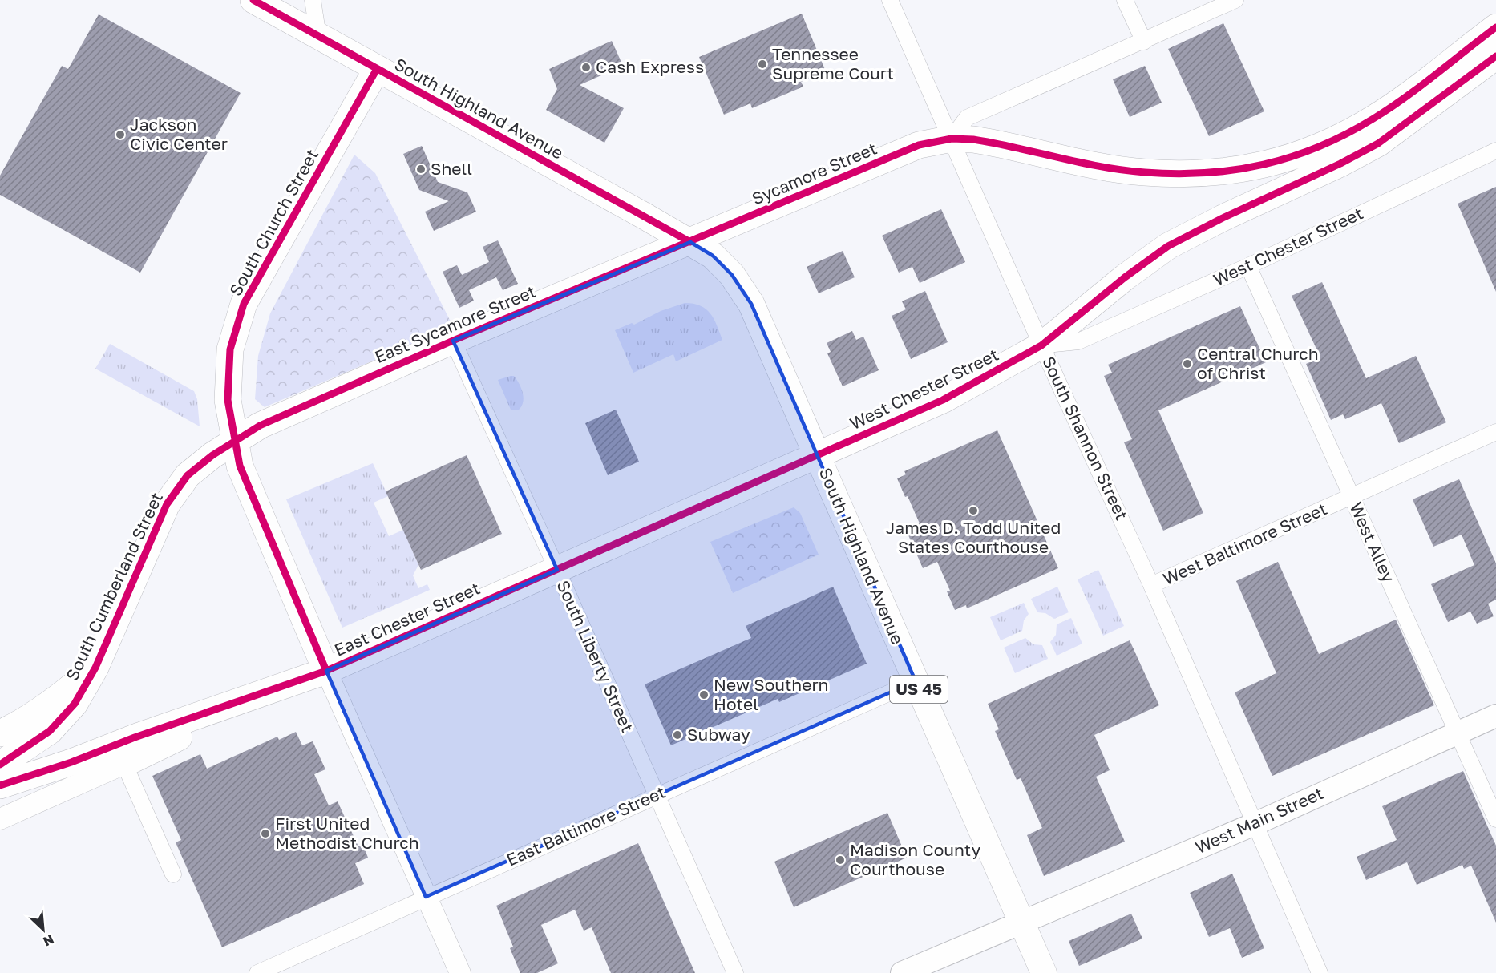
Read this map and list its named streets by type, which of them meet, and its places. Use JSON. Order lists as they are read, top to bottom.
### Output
{
  "streets": {
    "highway": [
      "South Highland Avenue",
      "Sycamore Street",
      "South Church Street",
      "West Chester Street",
      "East Sycamore Street",
      "South Cumberland Street",
      "East Chester Street",
      "US 45"
    ],
    "main road": ["West Main Street"],
    "street": [
      "South Shannon Street",
      "West Alley",
      "West Baltimore Street",
      "South Liberty Street",
      "East Baltimore Street"
    ]
  },
  "crossings": [
    ["South Highland Avenue", "Sycamore Street"],
    ["South Highland Avenue", "South Church Street"],
    ["South Highland Avenue", "West Chester Street"],
    ["South Highland Avenue", "East Sycamore Street"],
    ["South Highland Avenue", "East Chester Street"],
    ["South Highland Avenue", "US 45"],
    ["South Highland Avenue", "West Main Street"],
    ["South Highland Avenue", "East Baltimore Street"],
    ["Sycamore Street", "East Sycamore Street"],
    ["Sycamore Street", "South Shannon Street"],
    ["South Church Street", "East Sycamore Street"],
    ["South Church Street", "South Cumberland Street"],
    ["South Church Street", "East Chester Street"],
    ["South Church Street", "East Baltimore Street"],
    ["West Chester Street", "South Shannon Street"],
    ["West Chester Street", "West Alley"],
    ["West Chester Street", "East Chester Street"],
    ["East Sycamore Street", "South Cumberland Street"],
    ["East Sycamore Street", "South Liberty Street"],
    ["South Shannon Street", "West Baltimore Street"],
    ["South Shannon Street", "West Main Street"],
    ["West Alley", "West Baltimore Street"],
    ["West Alley", "West Main Street"],
    ["East Chester Street", "South Liberty Street"],
    ["South Liberty Street", "East Baltimore Street"],
    ["US 45", "West Main Street"]
  ],
  "places": [
    "Tennessee Supreme Court",
    "Cash Express",
    "Jackson Civic Center",
    "Shell",
    "Central Church of Christ",
    "James D. Todd United States Courthouse",
    "New Southern Hotel",
    "Subway",
    "First United Methodist Church",
    "Madison County Courthouse"
  ],
  "north": "bottom right"
}
